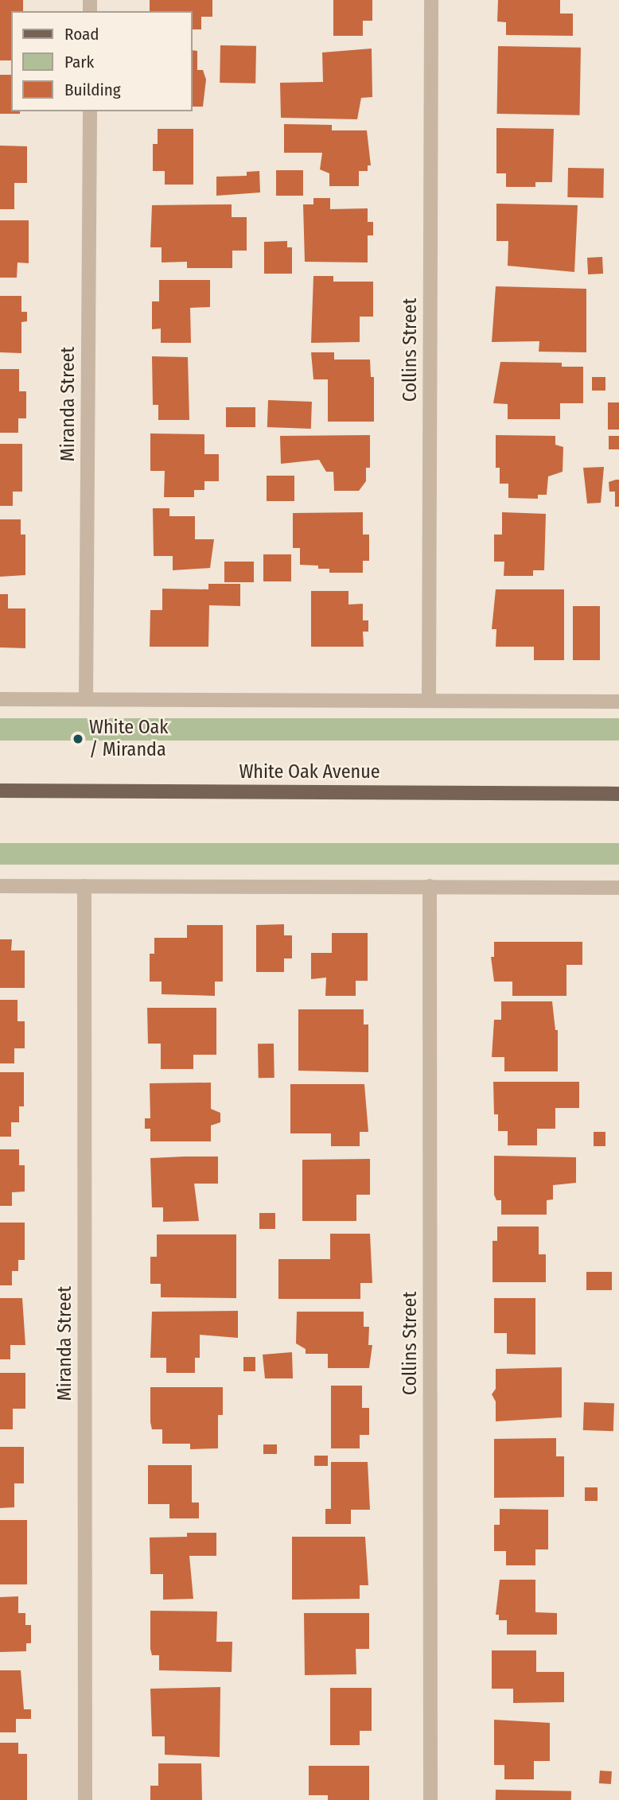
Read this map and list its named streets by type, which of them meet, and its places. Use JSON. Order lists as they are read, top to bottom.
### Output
{
  "streets": {
    "main road": ["White Oak Avenue"],
    "street": ["Collins Street", "Miranda Street"]
  },
  "places": ["White Oak / Miranda"],
  "legend": ["Road", "Park", "Building"]
}
